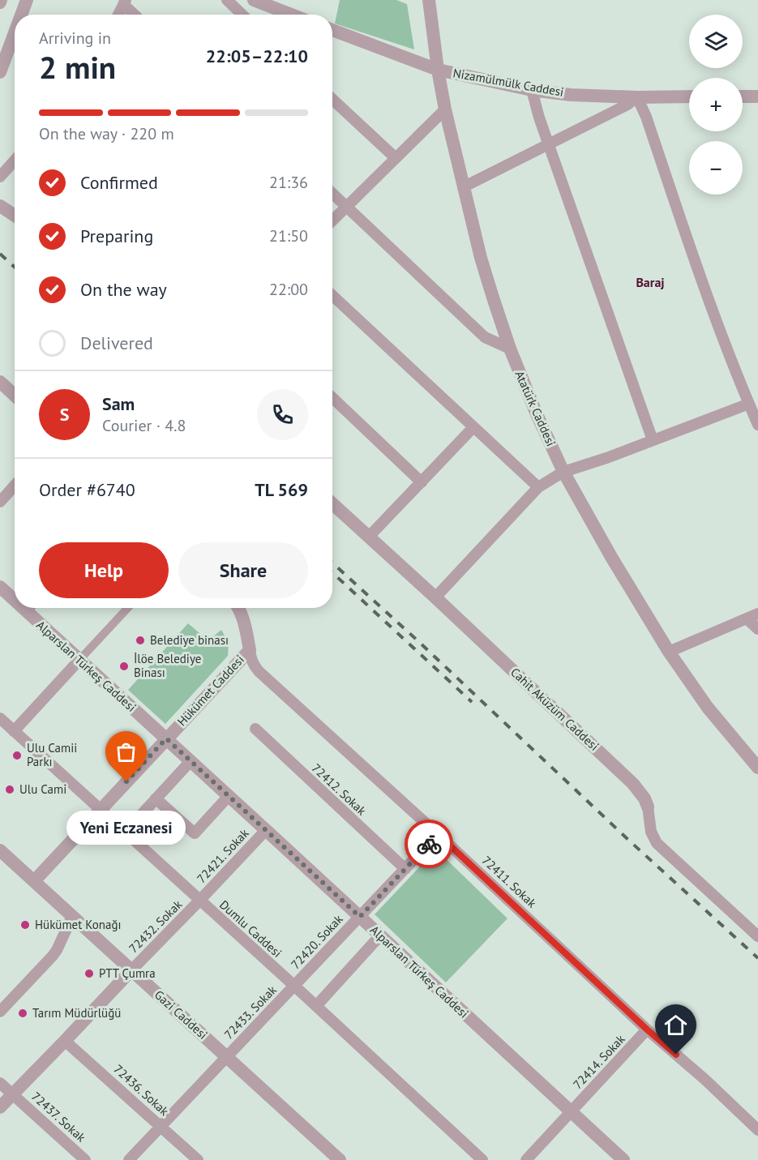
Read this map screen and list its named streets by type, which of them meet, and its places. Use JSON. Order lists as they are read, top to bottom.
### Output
{
  "streets": {
    "street": [
      "Nizamülmülk Caddesi",
      "Atatürk Caddesi",
      "Alparslan Türkeş Caddesi",
      "Hükümet Caddesi",
      "Cahit Aküzüm Caddesi",
      "72412. Sokak",
      "72421. Sokak",
      "72411. Sokak",
      "72432. Sokak",
      "Dumlu Caddesi",
      "72420. Sokak",
      "72433. Sokak",
      "Gazi Caddesi",
      "72414. Sokak",
      "72436. Sokak",
      "72437. Sokak"
    ]
  },
  "crossings": [
    ["Nizamülmülk Caddesi", "Atatürk Caddesi"],
    ["Alparslan Türkeş Caddesi", "Hükümet Caddesi"],
    ["Alparslan Türkeş Caddesi", "72421. Sokak"],
    ["Alparslan Türkeş Caddesi", "72420. Sokak"],
    ["Alparslan Türkeş Caddesi", "72414. Sokak"],
    ["Hükümet Caddesi", "72411. Sokak"],
    ["Hükümet Caddesi", "Dumlu Caddesi"],
    ["Hükümet Caddesi", "Gazi Caddesi"],
    ["72412. Sokak", "72420. Sokak"],
    ["72421. Sokak", "72432. Sokak"],
    ["72421. Sokak", "Dumlu Caddesi"],
    ["72411. Sokak", "72420. Sokak"],
    ["72411. Sokak", "72414. Sokak"],
    ["72432. Sokak", "Dumlu Caddesi"],
    ["72432. Sokak", "Gazi Caddesi"],
    ["Dumlu Caddesi", "72420. Sokak"],
    ["Dumlu Caddesi", "72433. Sokak"],
    ["72420. Sokak", "72433. Sokak"],
    ["72433. Sokak", "Gazi Caddesi"],
    ["72433. Sokak", "72436. Sokak"]
  ],
  "districts": ["Baraj"],
  "places": [
    "Belediye binası",
    "İlöe Belediye Binası",
    "Ulu Camii Parkı",
    "Yeni Eczanesi",
    "Ulu Cami",
    "Hükümet Konağı",
    "PTT Çumra",
    "Tarım Müdürlüğü"
  ],
  "page": {
    "map_buttons": ["+", "−"],
    "heading": ["2 min", "Arriving in", "22:05–22:10"],
    "panel": [
      "Sam",
      "Courier · 4.8",
      "Order #6740",
      "TL 569"
    ],
    "bar": "On the way · 220 m",
    "list": [
      ["Confirmed", "21:36"],
      ["Preparing", "21:50"],
      ["On the way", "22:00"],
      "Delivered"
    ],
    "round": "S",
    "buttons": ["Help", "Share"],
    "bubble": "Yeni Eczanesi"
  }
}
